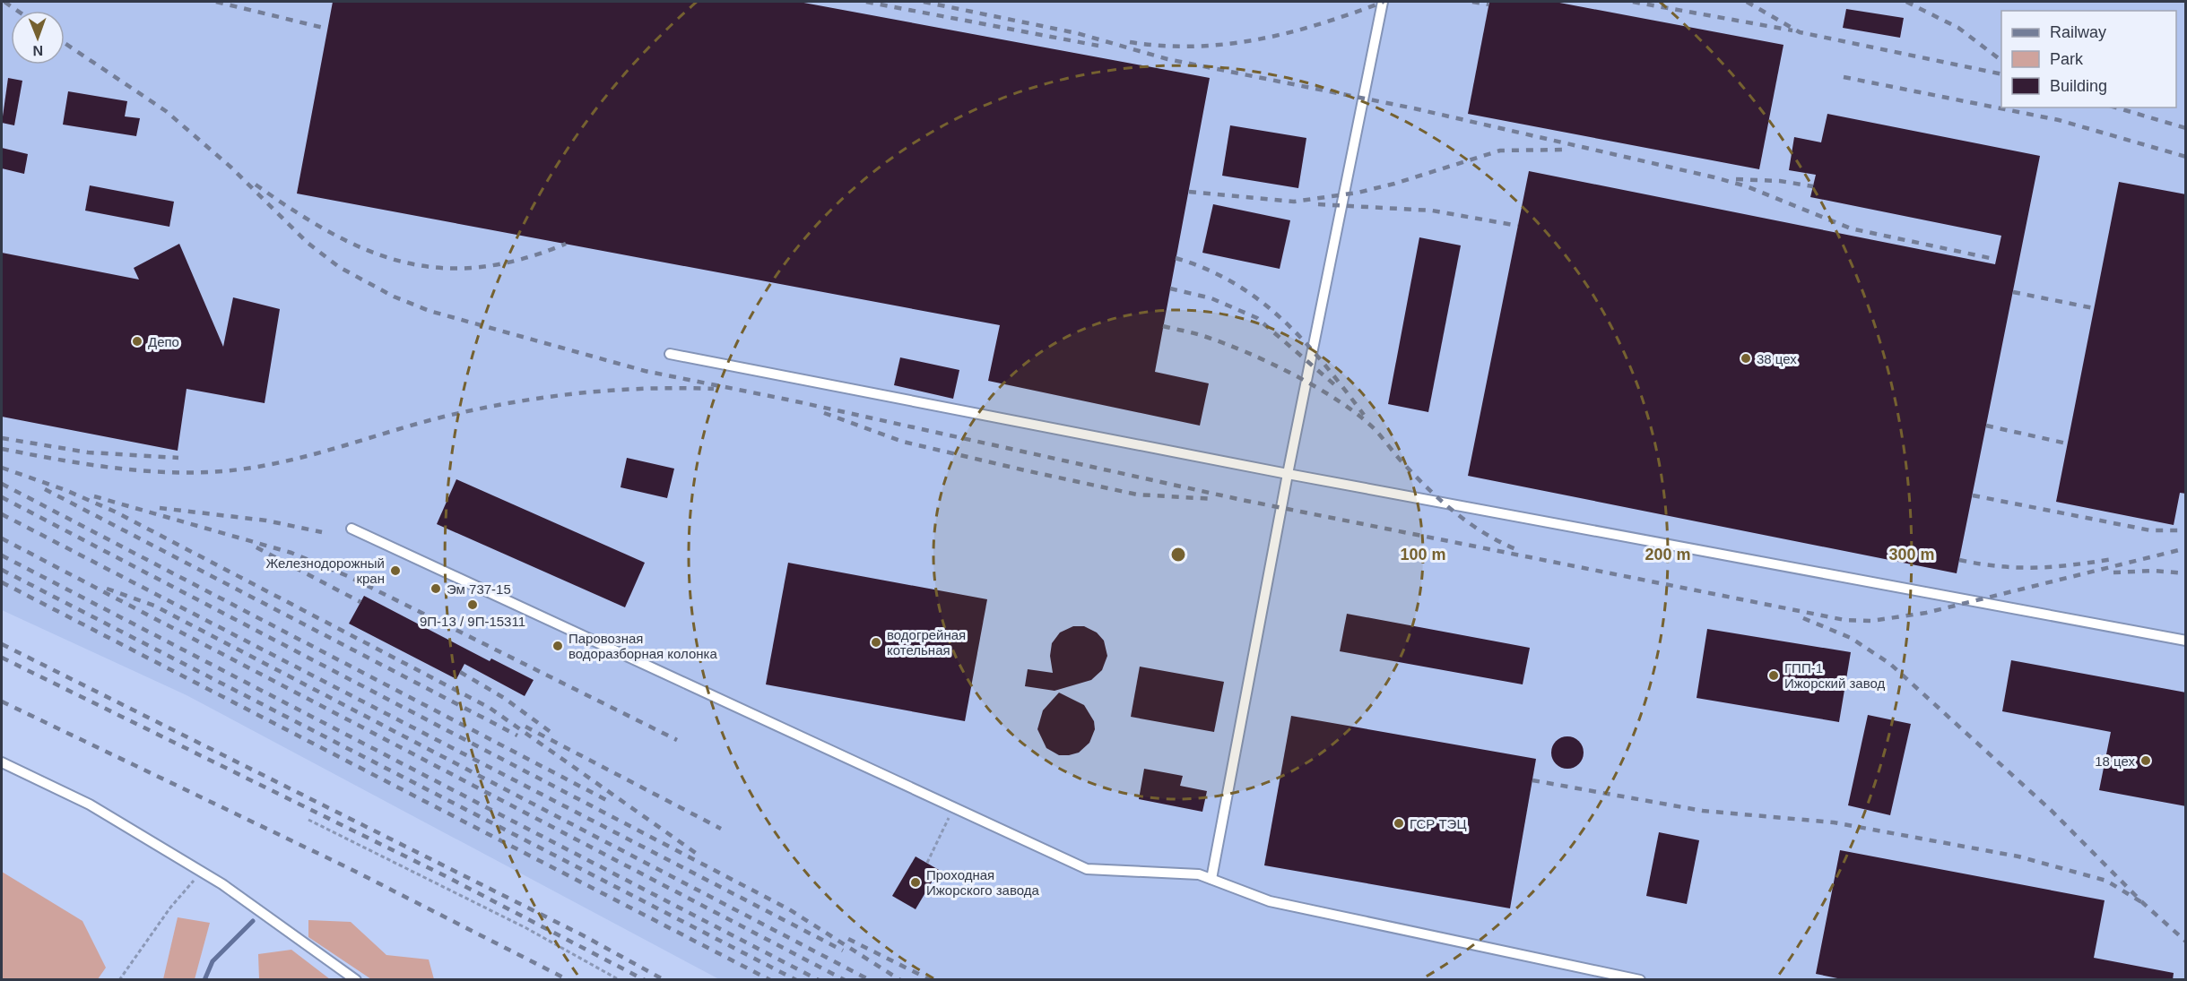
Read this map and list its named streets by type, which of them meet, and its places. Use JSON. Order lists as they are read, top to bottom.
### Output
{
  "places": [
    "Депо",
    "38 цех",
    "Железнодорожный кран",
    "Эм 737-15",
    "9П-13 / 9П-15311",
    "водогрейная котельная",
    "Паровозная водоразборная колонка",
    "ГПП-1 Ижорский завод",
    "18 цех",
    "ГСР ТЭЦ",
    "Проходная Ижорского завода"
  ],
  "legend": ["Railway", "Park", "Building"],
  "north": "bottom",
  "rings": ["100 m", "200 m", "300 m"]
}
